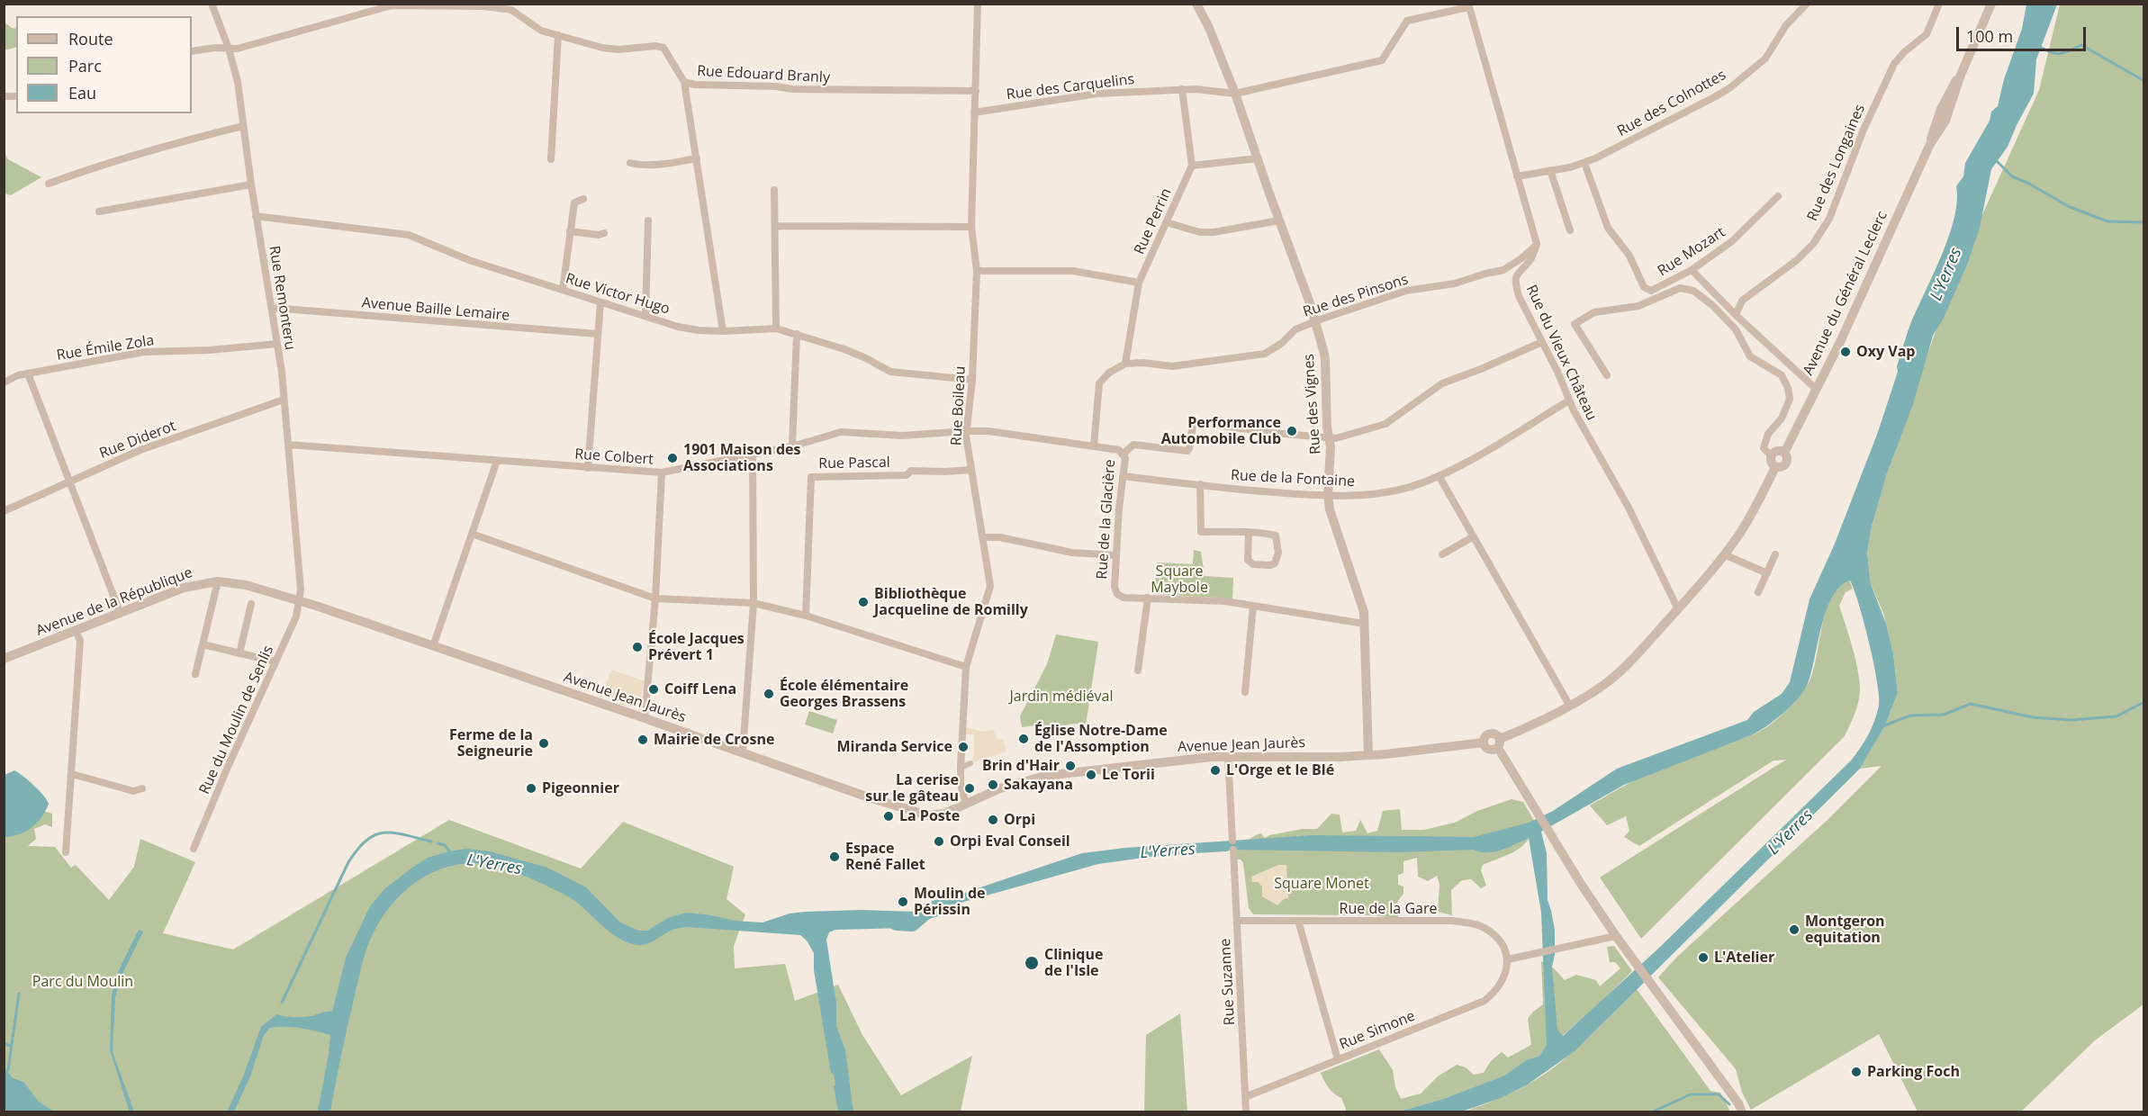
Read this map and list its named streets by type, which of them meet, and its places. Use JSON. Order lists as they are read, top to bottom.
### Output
{
  "streets": {
    "street": [
      "Rue Edouard Branly",
      "Rue des Carquelins",
      "Rue des Colnottes",
      "Rue des Longaines",
      "Rue Perrin",
      "Rue Mozart",
      "Avenue du Général Leclerc",
      "Rue Victor Hugo",
      "Rue des Pinsons",
      "Rue Remonteru",
      "Avenue Baille Lemaire",
      "Rue Émile Zola",
      "Rue du Vieux Château",
      "Rue des Vignes",
      "Rue Boileau",
      "Rue Diderot",
      "Rue Colbert",
      "Rue Pascal",
      "Rue de la Fontaine",
      "Rue de la Glacière",
      "Avenue de la République",
      "Avenue Jean Jaurès",
      "Rue du Moulin de Senlis",
      "Rue de la Gare",
      "Rue Suzanne",
      "Rue Simone"
    ]
  },
  "crossings": [
    ["Rue Edouard Branly", "Rue Remonteru"],
    ["Rue Edouard Branly", "Rue Boileau"],
    ["Rue des Carquelins", "Rue des Vignes"],
    ["Rue des Carquelins", "Rue Boileau"],
    ["Rue des Colnottes", "Rue Mozart"],
    ["Rue Perrin", "Rue des Pinsons"],
    ["Avenue du Général Leclerc", "Rue du Vieux Château"],
    ["Rue Victor Hugo", "Rue Remonteru"],
    ["Rue Victor Hugo", "Rue Boileau"],
    ["Rue des Pinsons", "Rue du Vieux Château"],
    ["Rue des Pinsons", "Rue des Vignes"],
    ["Rue Remonteru", "Avenue Baille Lemaire"],
    ["Rue Remonteru", "Rue Émile Zola"],
    ["Rue Remonteru", "Rue Diderot"],
    ["Rue Remonteru", "Rue Colbert"],
    ["Rue Remonteru", "Avenue de la République"],
    ["Rue Remonteru", "Avenue Jean Jaurès"],
    ["Rue Remonteru", "Rue du Moulin de Senlis"],
    ["Rue du Vieux Château", "Rue de la Fontaine"],
    ["Rue des Vignes", "Rue de la Fontaine"],
    ["Rue des Vignes", "Rue de la Glacière"],
    ["Rue des Vignes", "Avenue Jean Jaurès"],
    ["Rue Boileau", "Rue Colbert"],
    ["Rue Boileau", "Rue Pascal"],
    ["Rue Boileau", "Rue de la Glacière"],
    ["Rue Boileau", "Avenue Jean Jaurès"],
    ["Rue Colbert", "Rue de la Glacière"],
    ["Rue de la Fontaine", "Rue de la Glacière"],
    ["Avenue de la République", "Avenue Jean Jaurès"],
    ["Avenue de la République", "Rue du Moulin de Senlis"],
    ["Avenue Jean Jaurès", "Rue du Moulin de Senlis"],
    ["Rue de la Gare", "Rue Suzanne"],
    ["Rue de la Gare", "Rue Simone"],
    ["Rue Suzanne", "Rue Simone"]
  ],
  "water": ["L'Yerres"],
  "parks": [
    "Square Maybole",
    "Jardin médiéval",
    "Square Monet",
    "Parc du Moulin"
  ],
  "places": [
    "Oxy Vap",
    "Performance Automobile Club",
    "1901 Maison des Associations",
    "Bibliothèque Jacqueline de Romilly",
    "École Jacques Prévert 1",
    "Coiff Lena",
    "École élémentaire Georges Brassens",
    "Église Notre-Dame de l'Assomption",
    "Mairie de Crosne",
    "Ferme de la Seigneurie",
    "Miranda Service",
    "Brin d'Hair",
    "L'Orge et le Blé",
    "Le Torii",
    "Sakayana",
    "Pigeonnier",
    "La cerise sur le gâteau",
    "La Poste",
    "Orpi",
    "Orpi Eval Conseil",
    "Espace René Fallet",
    "Moulin de Périssin",
    "Montgeron equitation",
    "L'Atelier",
    "Clinique de l'Isle",
    "Parking Foch"
  ],
  "legend": ["Route", "Parc", "Eau"],
  "scale_bar": "100 m"
}
